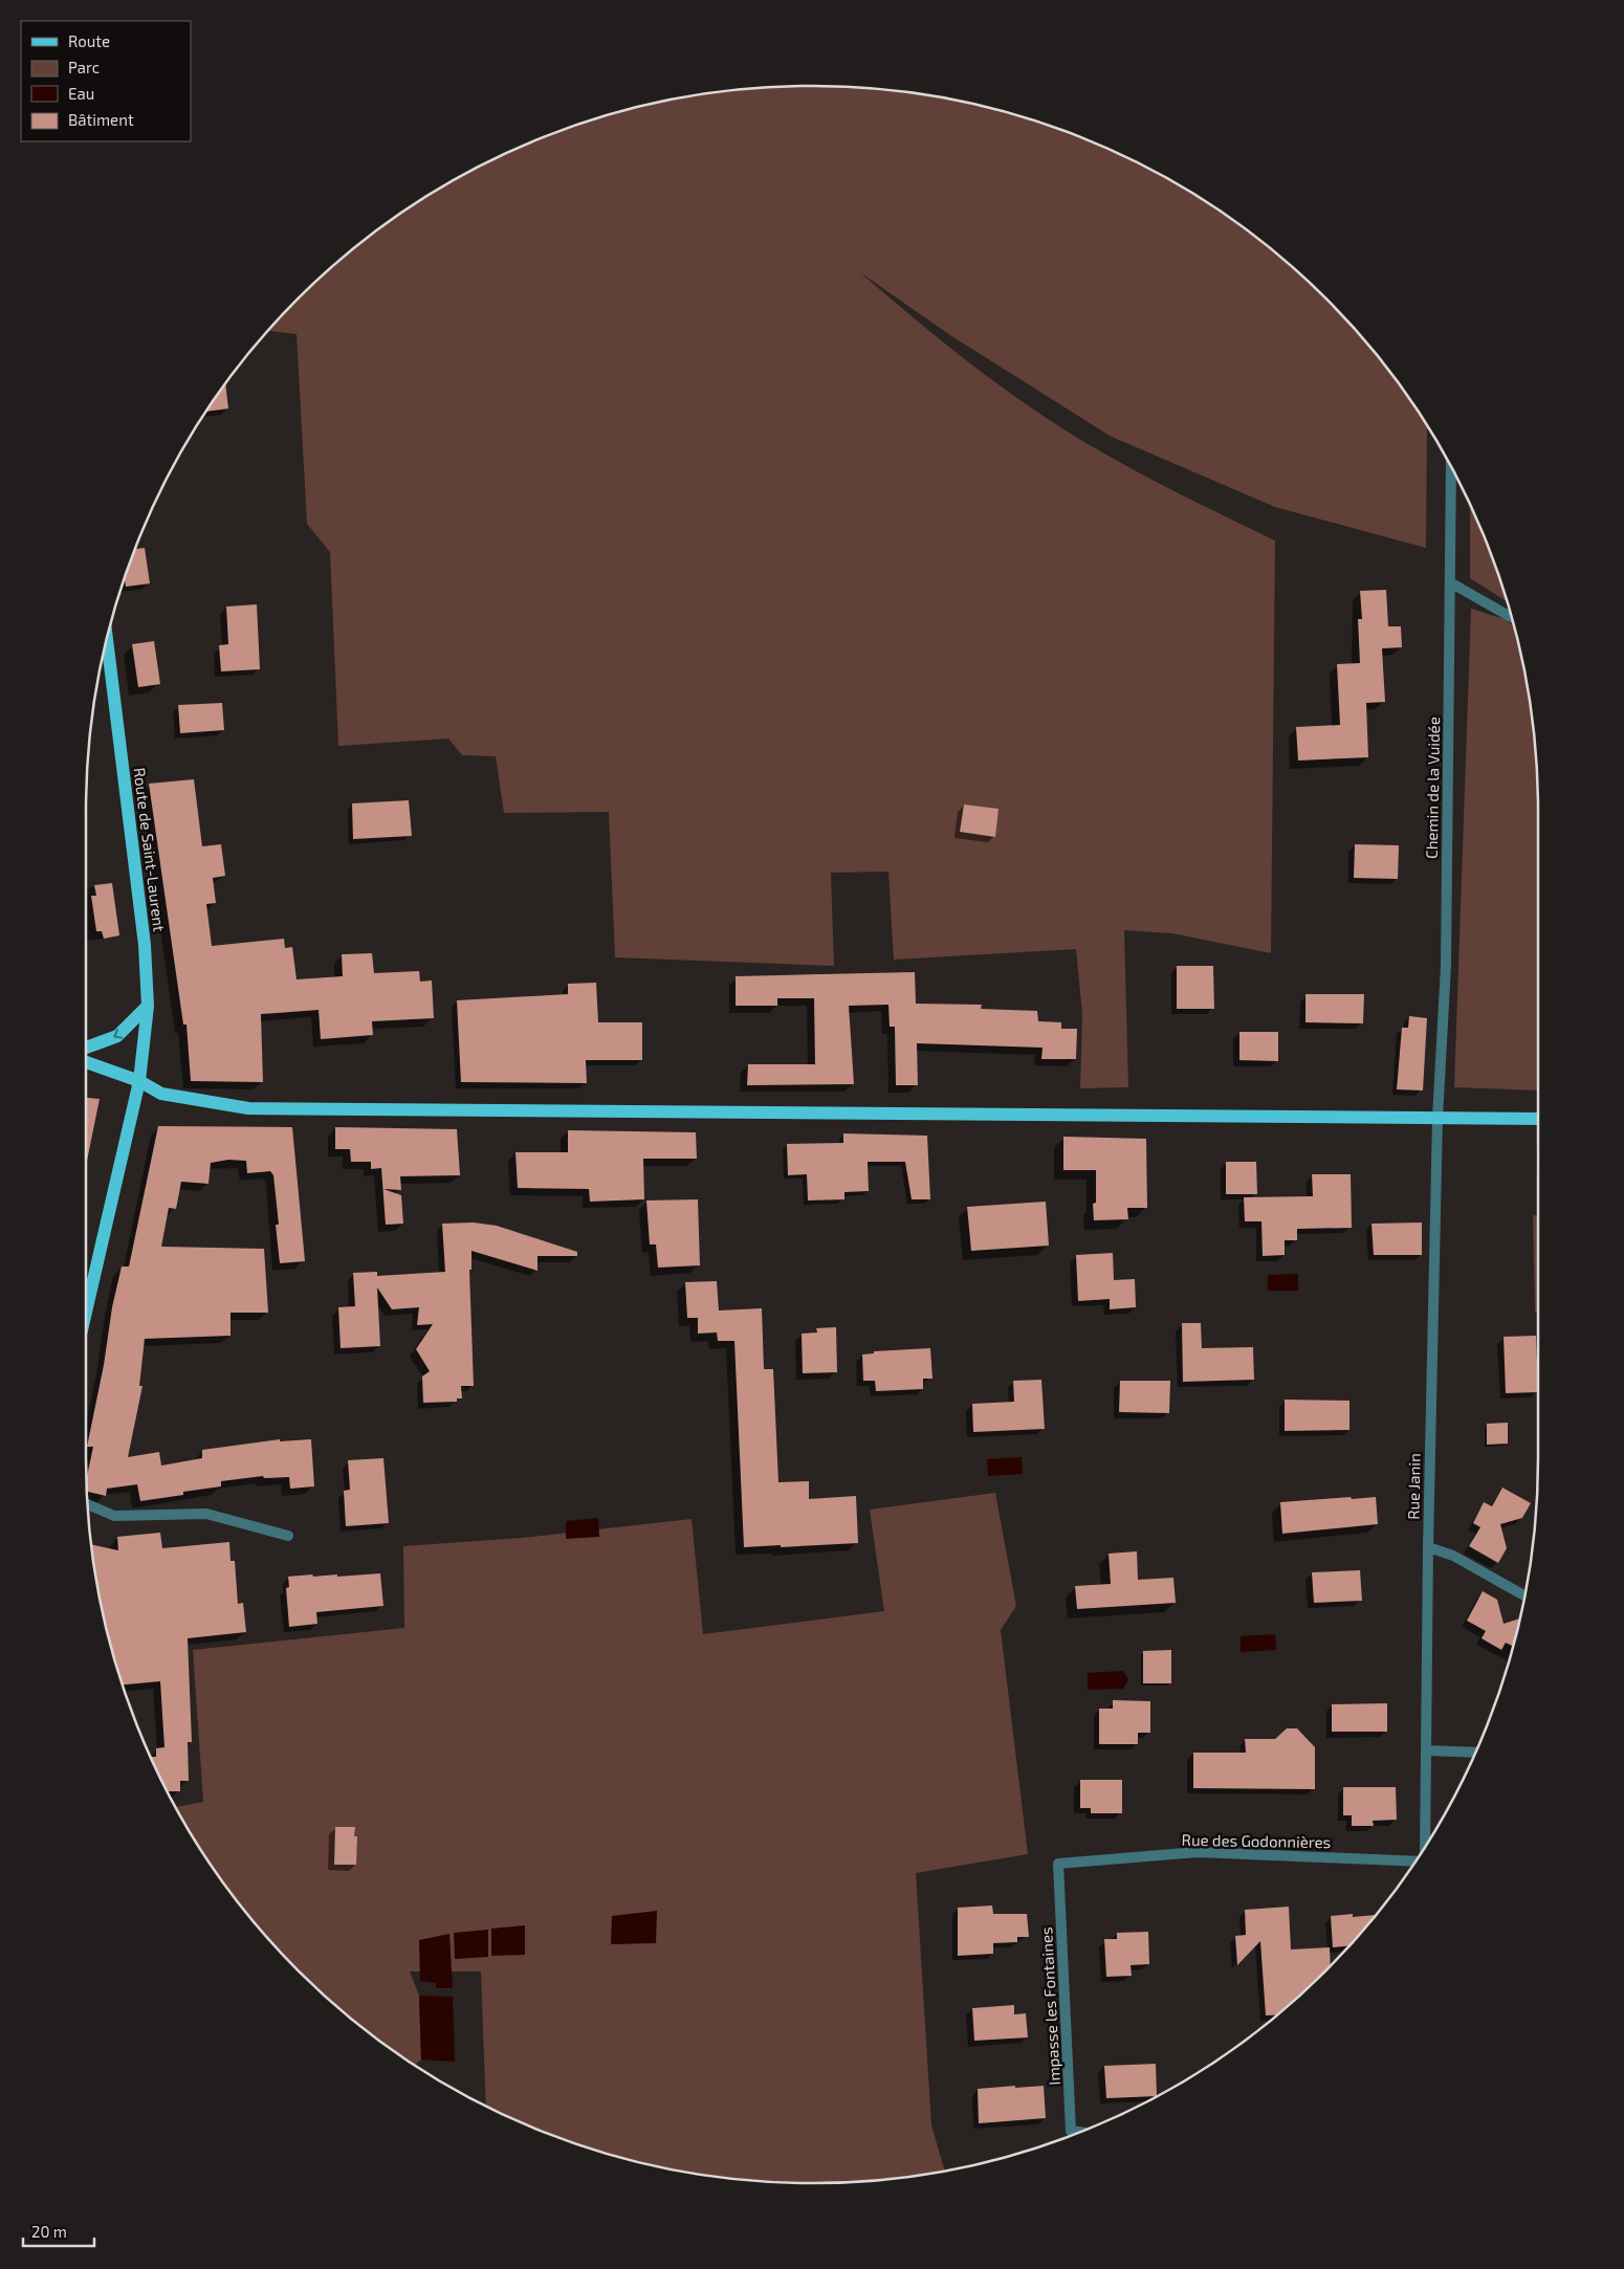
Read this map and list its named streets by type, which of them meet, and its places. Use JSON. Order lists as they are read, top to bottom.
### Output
{
  "streets": {
    "main road": ["Route de Saint-Laurent"],
    "street": [
      "Chemin de la Vuidée",
      "Rue Janin",
      "Rue des Godonnières",
      "Impasse les Fontaines"
    ]
  },
  "crossings": [
    ["Chemin de la Vuidée", "Rue Janin"],
    ["Rue des Godonnières", "Impasse les Fontaines"]
  ],
  "legend": [
    "Route",
    "Parc",
    "Eau",
    "Bâtiment"
  ],
  "scale_bar": "20 m"
}
